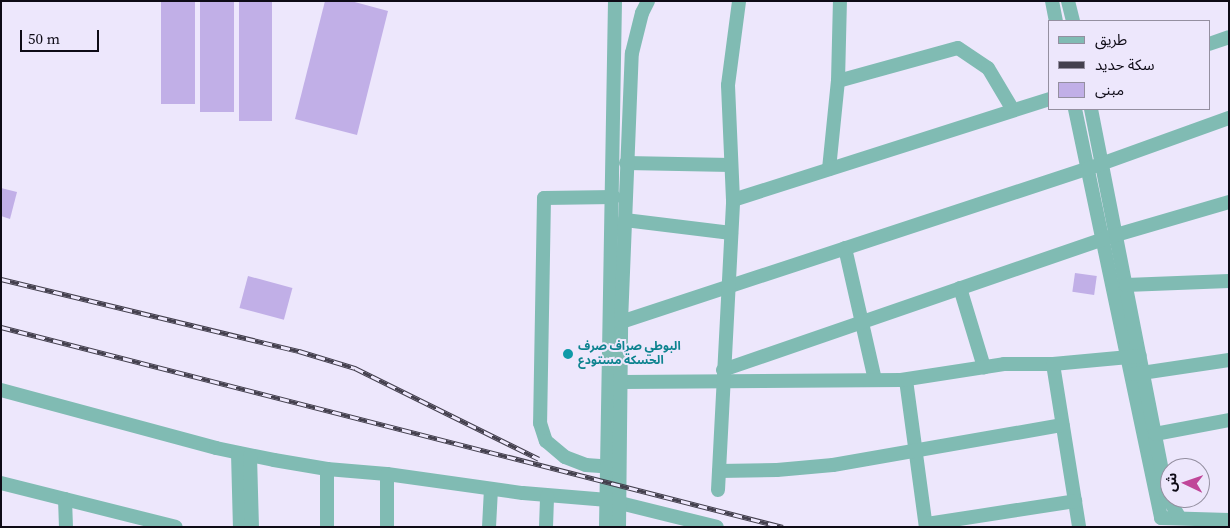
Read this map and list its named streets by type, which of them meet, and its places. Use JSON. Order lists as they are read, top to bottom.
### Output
{
  "places": ["البوطي صراف صرف الحسكة مستودع"],
  "legend": ["طريق", "سكة حديد", "مبنى"],
  "scale_bar": "50 m",
  "north": "left"
}
